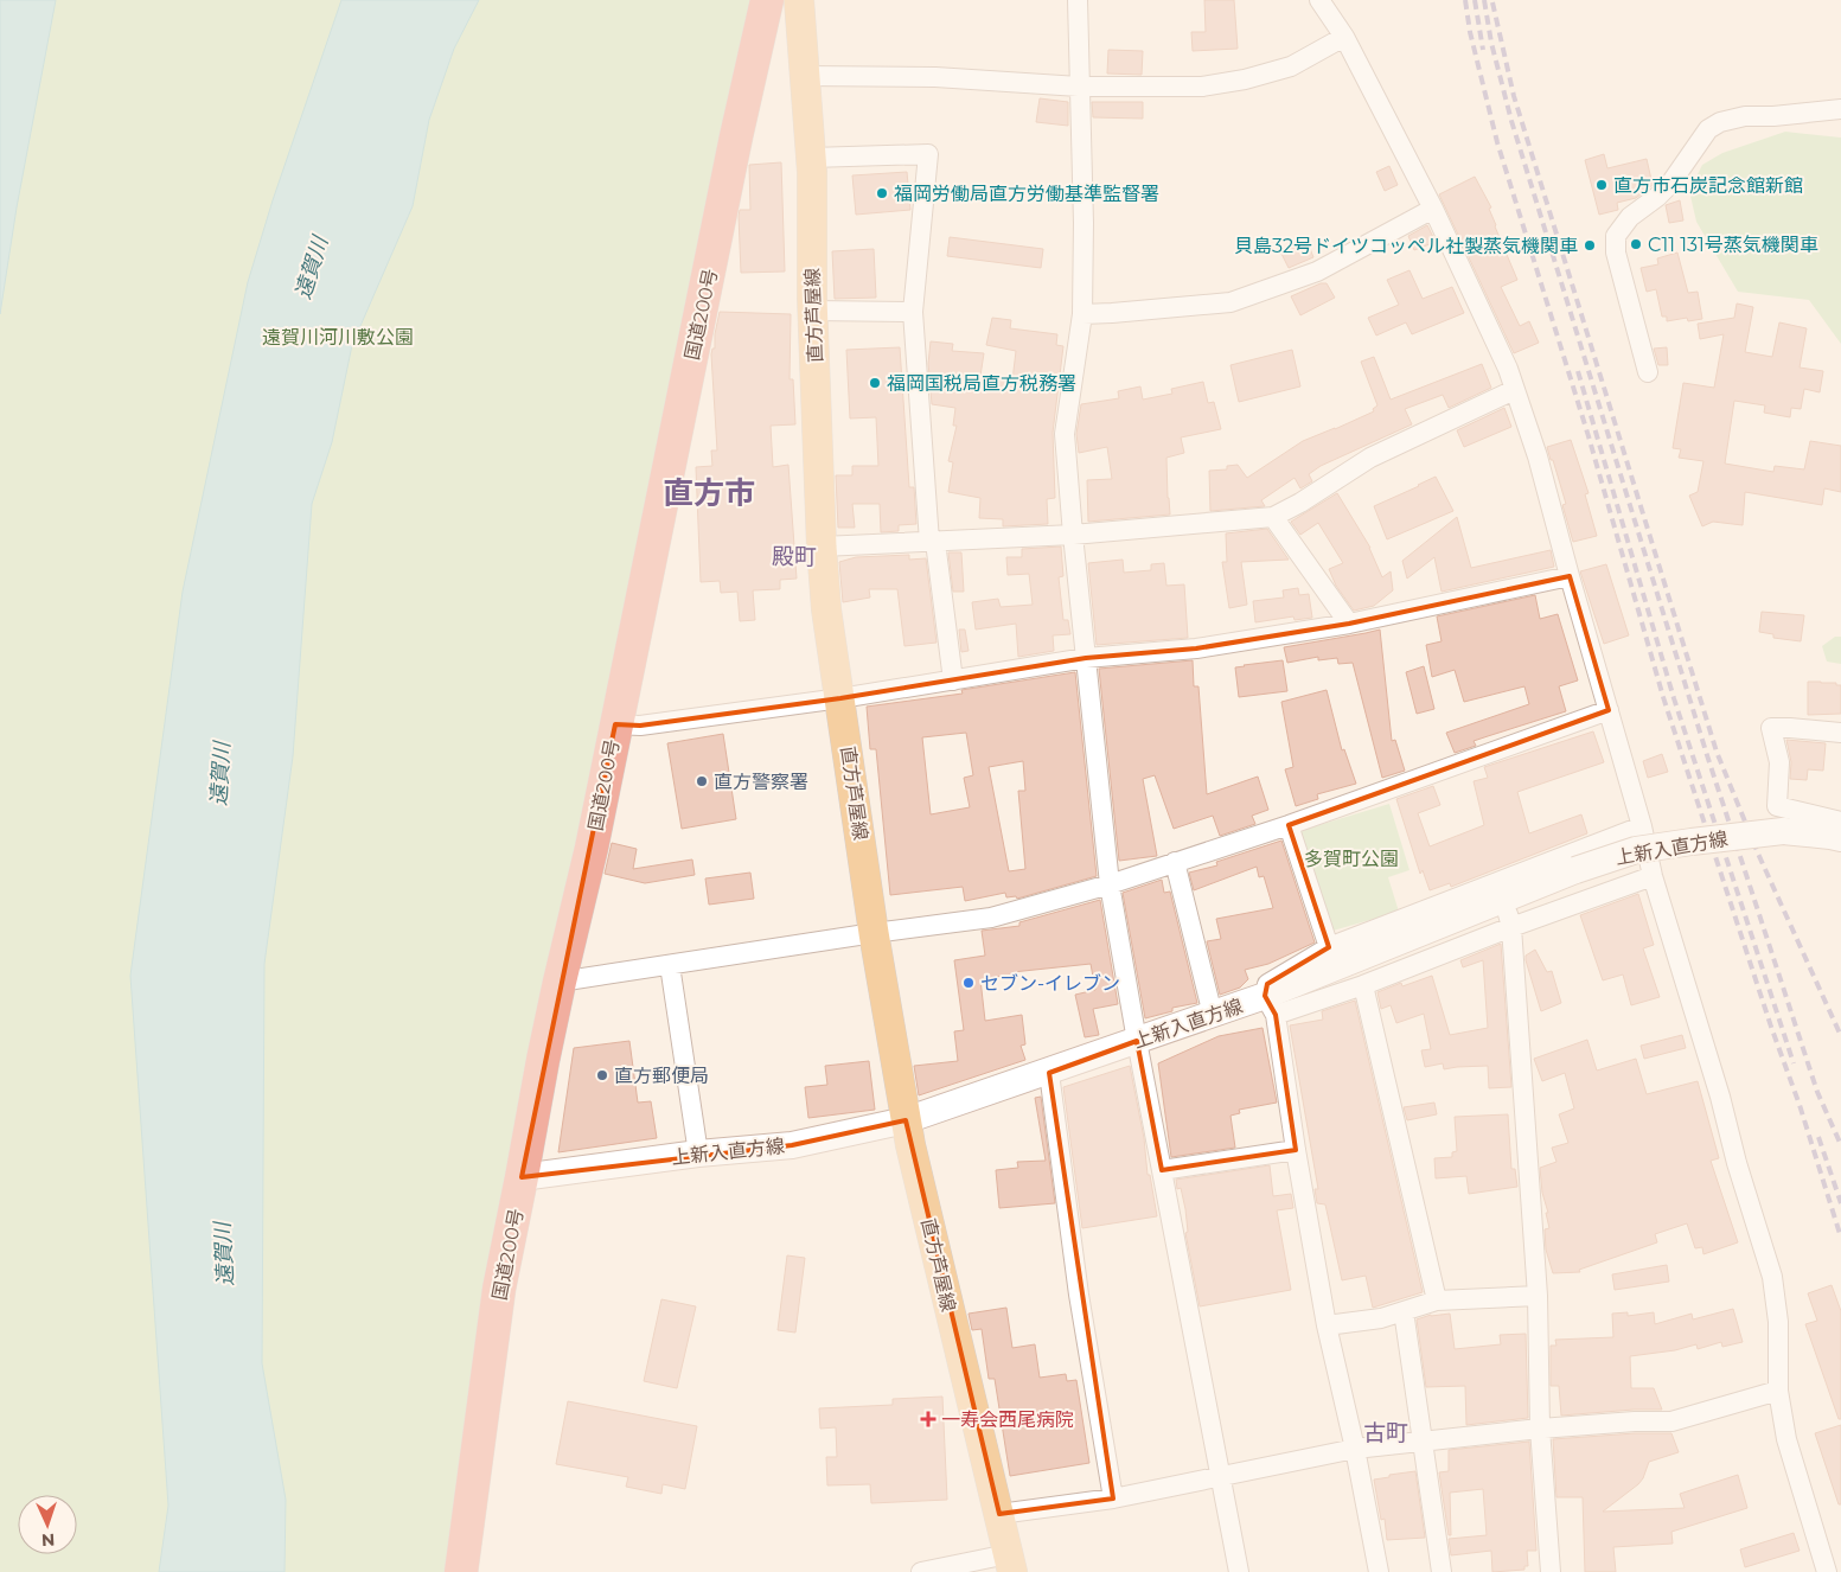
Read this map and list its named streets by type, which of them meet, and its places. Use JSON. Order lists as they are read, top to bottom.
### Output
{
  "streets": {
    "highway": ["国道200号"],
    "main road": ["直方芦屋線", "上新入直方線"]
  },
  "crossings": [
    ["国道200号", "上新入直方線"],
    ["直方芦屋線", "上新入直方線"]
  ],
  "districts": ["直方市", "殿町", "古町"],
  "water": ["遠賀川"],
  "parks": ["遠賀川河川敷公園", "多賀町公園"],
  "places": {
    "other": [
      "直方市石炭記念館新館",
      "福岡労働局直方労働基準監督署",
      "C11 131号蒸気機関車",
      "貝島32号ドイツコッペル社製蒸気機関車",
      "福岡国税局直方税務署",
      "直方警察署",
      "セブン-イレブン",
      "直方郵便局"
    ],
    "health": ["一寿会西尾病院"]
  },
  "north": "bottom"
}
